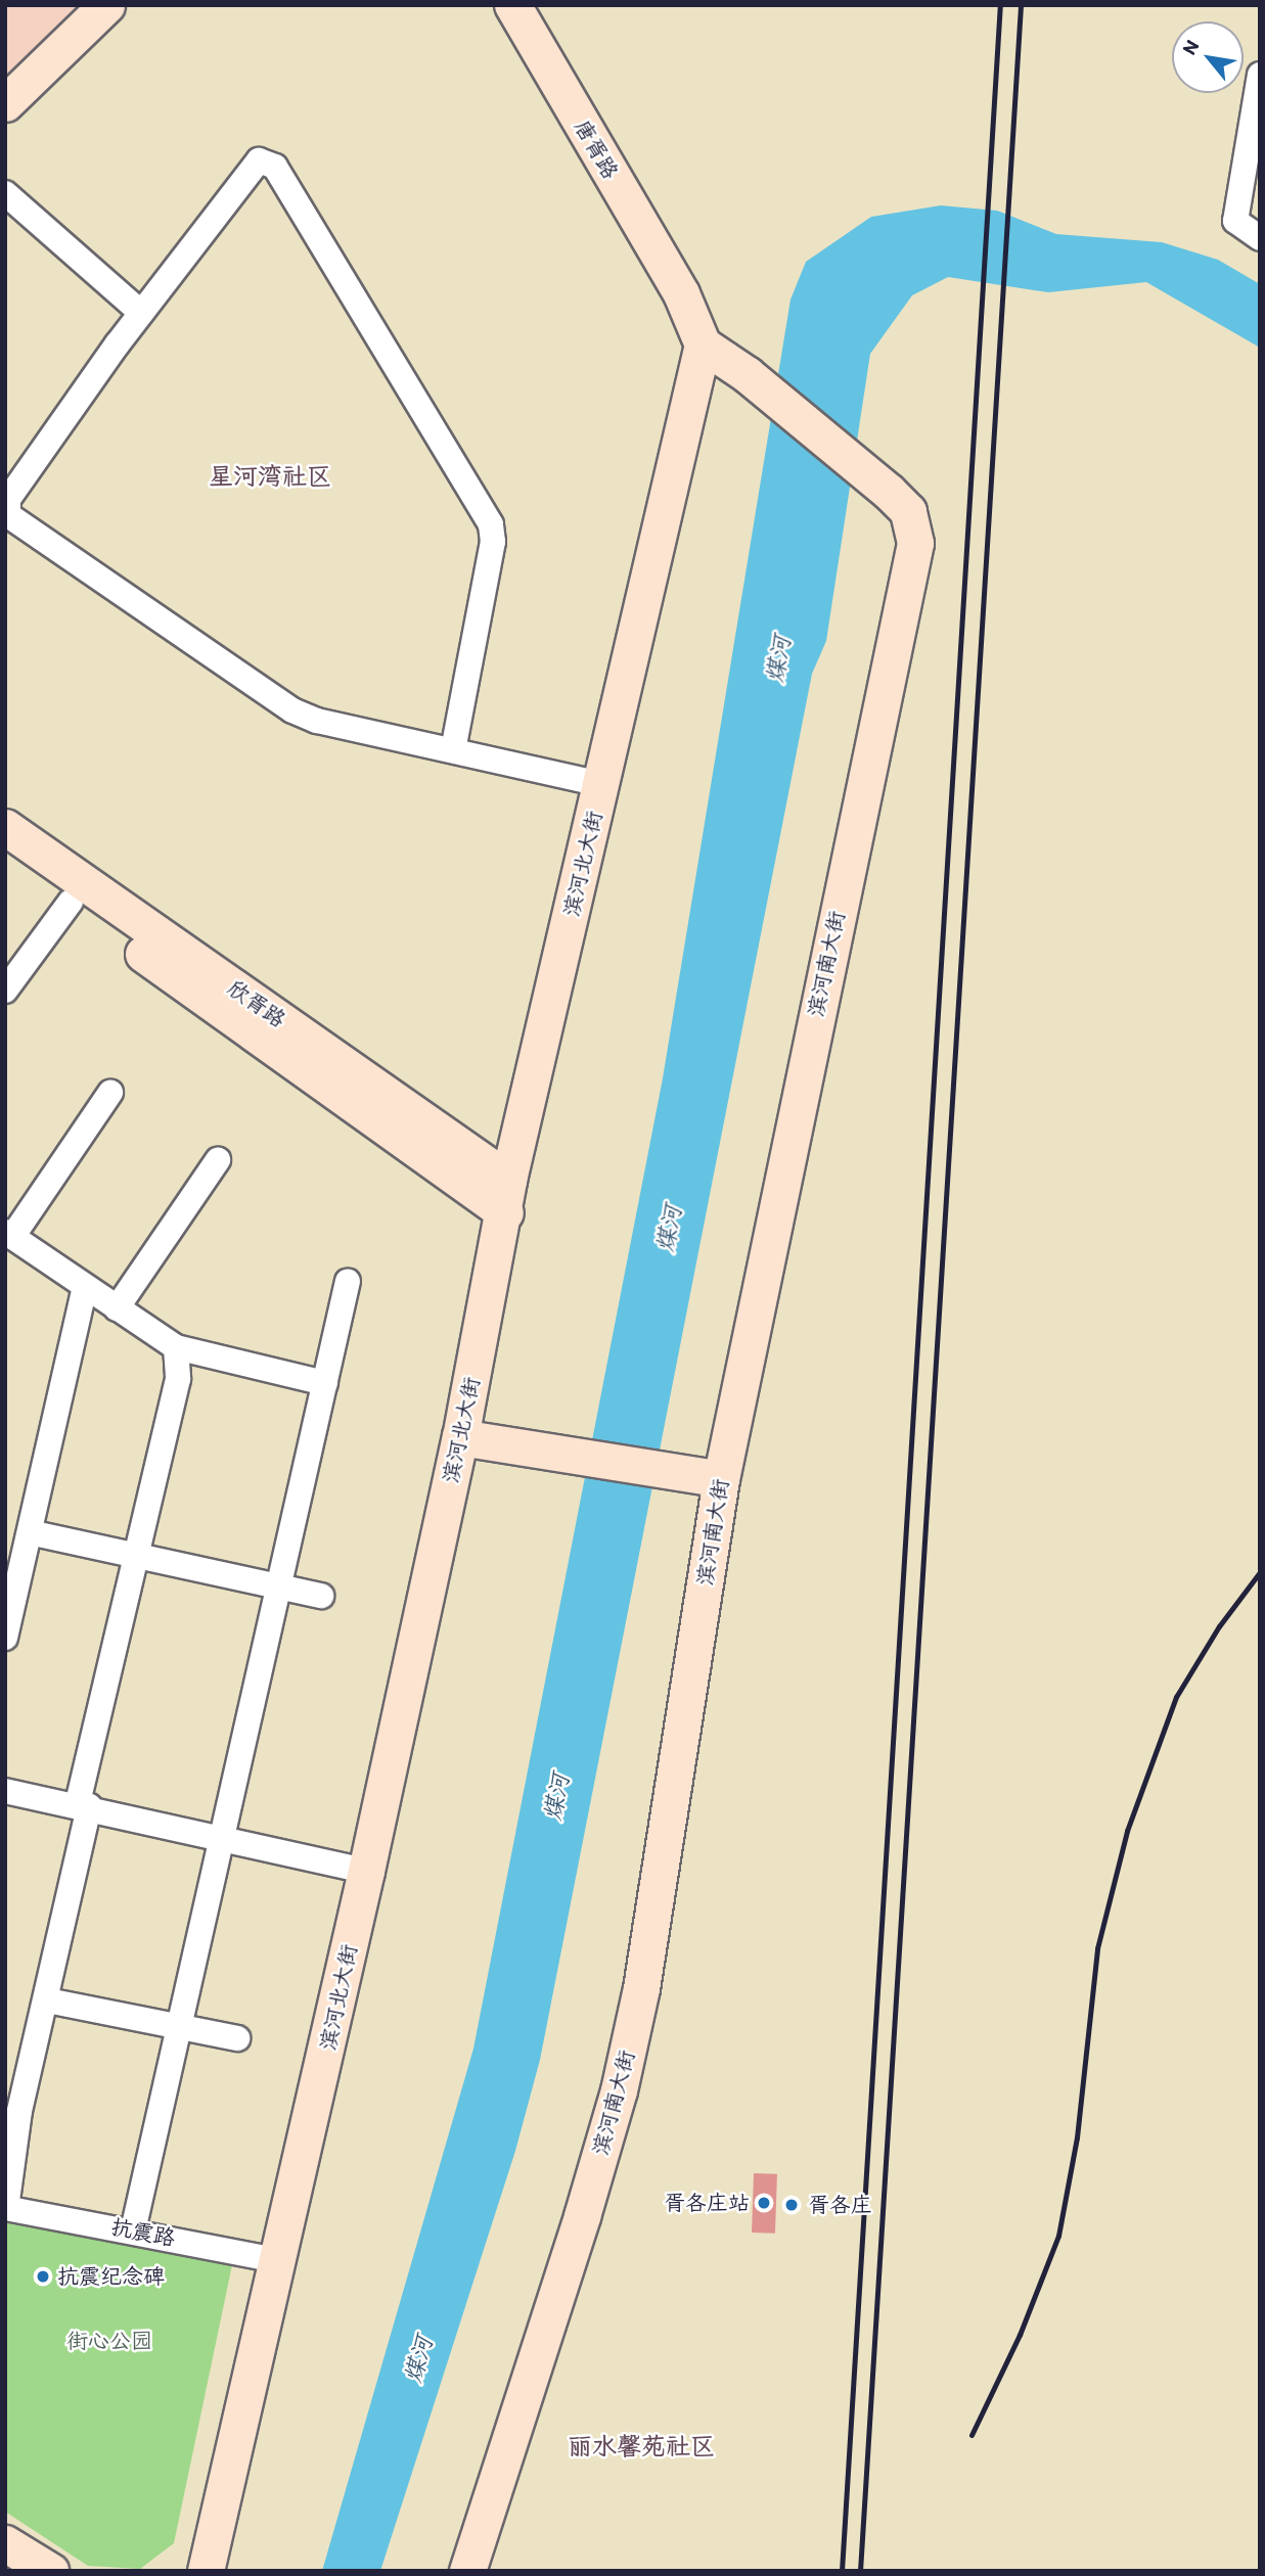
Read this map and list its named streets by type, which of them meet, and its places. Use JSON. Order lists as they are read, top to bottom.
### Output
{
  "streets": {
    "street": [
      "唐胥路",
      "滨河北大街",
      "滨河南大街",
      "欣胥路",
      "抗震路"
    ]
  },
  "crossings": [
    ["唐胥路", "滨河北大街"],
    ["唐胥路", "滨河南大街"],
    ["滨河北大街", "滨河南大街"],
    ["滨河北大街", "欣胥路"],
    ["滨河北大街", "抗震路"]
  ],
  "districts": ["星河湾社区", "丽水馨苑社区"],
  "water": ["煤河"],
  "parks": ["街心公园"],
  "places": ["胥各庄站", "胥各庄", "抗震纪念碑"],
  "north": "top left"
}
